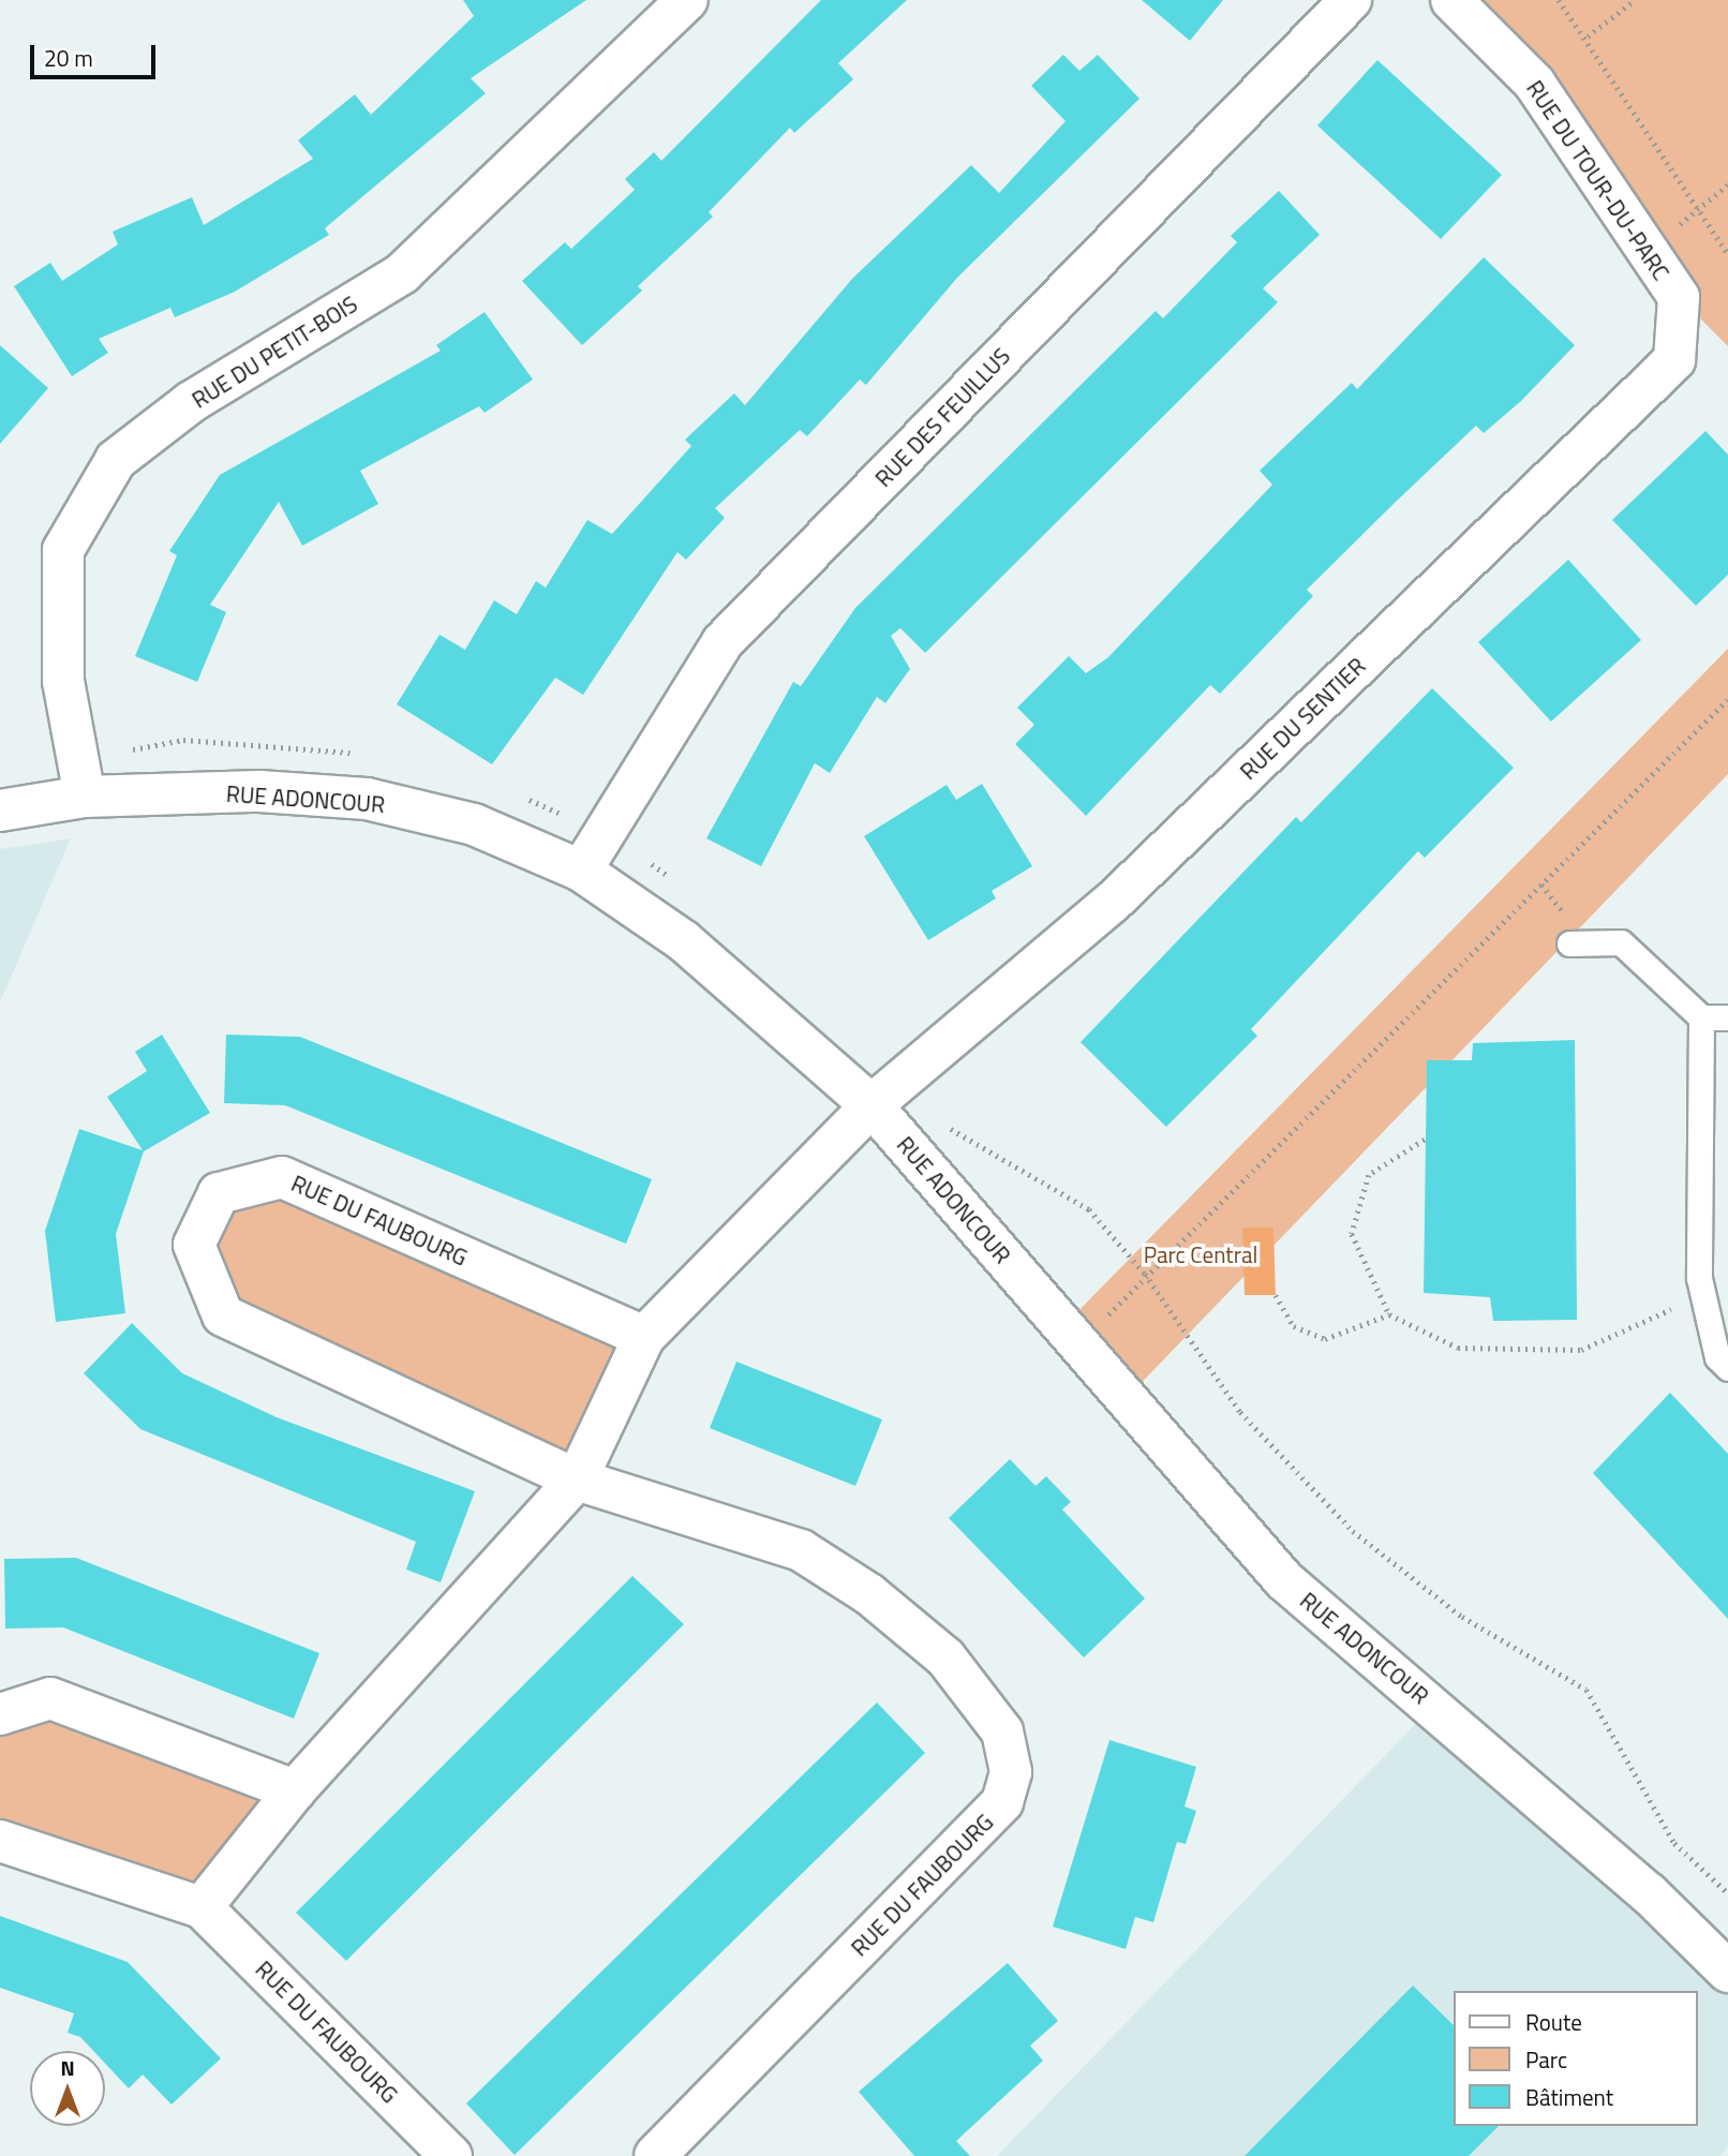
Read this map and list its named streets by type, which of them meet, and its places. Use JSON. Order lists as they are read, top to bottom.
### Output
{
  "streets": {
    "street": [
      "RUE DU TOUR-DU-PARC",
      "RUE DU PETIT-BOIS",
      "RUE DES FEUILLUS",
      "RUE DU SENTIER",
      "RUE ADONCOUR",
      "RUE DU FAUBOURG"
    ]
  },
  "crossings": [
    ["RUE DU TOUR-DU-PARC", "RUE DU SENTIER"],
    ["RUE DU PETIT-BOIS", "RUE ADONCOUR"],
    ["RUE DES FEUILLUS", "RUE ADONCOUR"],
    ["RUE DU SENTIER", "RUE ADONCOUR"]
  ],
  "parks": ["Parc Central"],
  "legend": ["Route", "Parc", "Bâtiment"],
  "scale_bar": "20 m",
  "north": "top"
}
